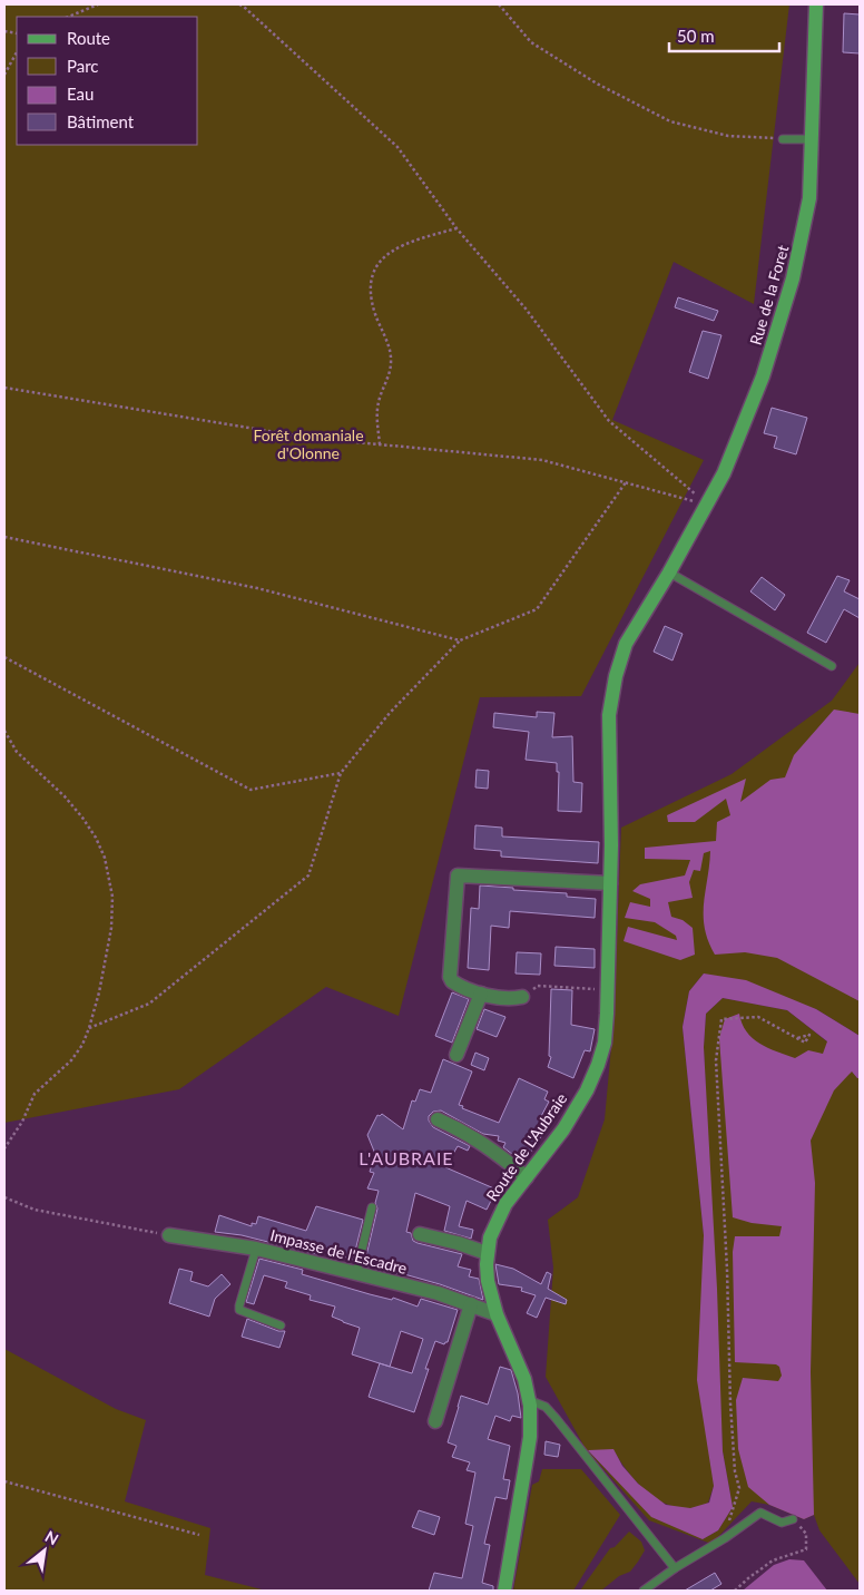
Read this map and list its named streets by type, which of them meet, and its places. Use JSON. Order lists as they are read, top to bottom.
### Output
{
  "streets": {
    "street": ["Rue de la Foret", "Route de L'Aubraie", "Impasse de l'Escadre"]
  },
  "crossings": [
    ["Rue de la Foret", "Route de L'Aubraie"],
    ["Route de L'Aubraie", "Impasse de l'Escadre"]
  ],
  "districts": ["L'AUBRAIE"],
  "parks": ["Forêt domaniale d'Olonne"],
  "legend": [
    "Route",
    "Parc",
    "Eau",
    "Bâtiment"
  ],
  "scale_bar": "50 m",
  "north": "top right"
}
